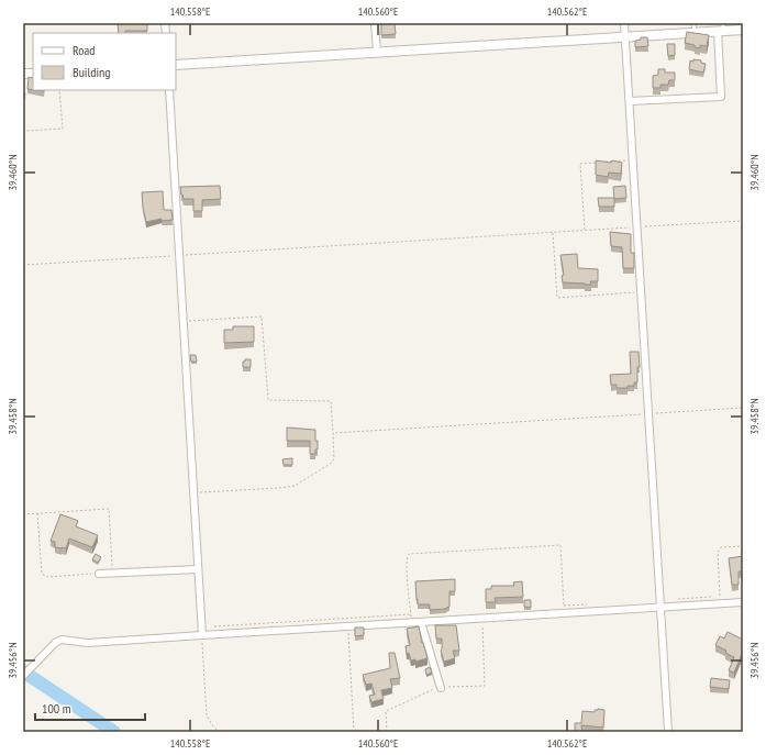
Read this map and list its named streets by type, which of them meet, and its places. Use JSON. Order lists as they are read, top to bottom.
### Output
{
  "legend": ["Road", "Building"],
  "scale_bar": "100 m",
  "coordinates": [
    "140.558°E",
    "140.560°E",
    "140.562°E",
    "39.460°N",
    "39.458°N",
    "39.456°N"
  ]
}
